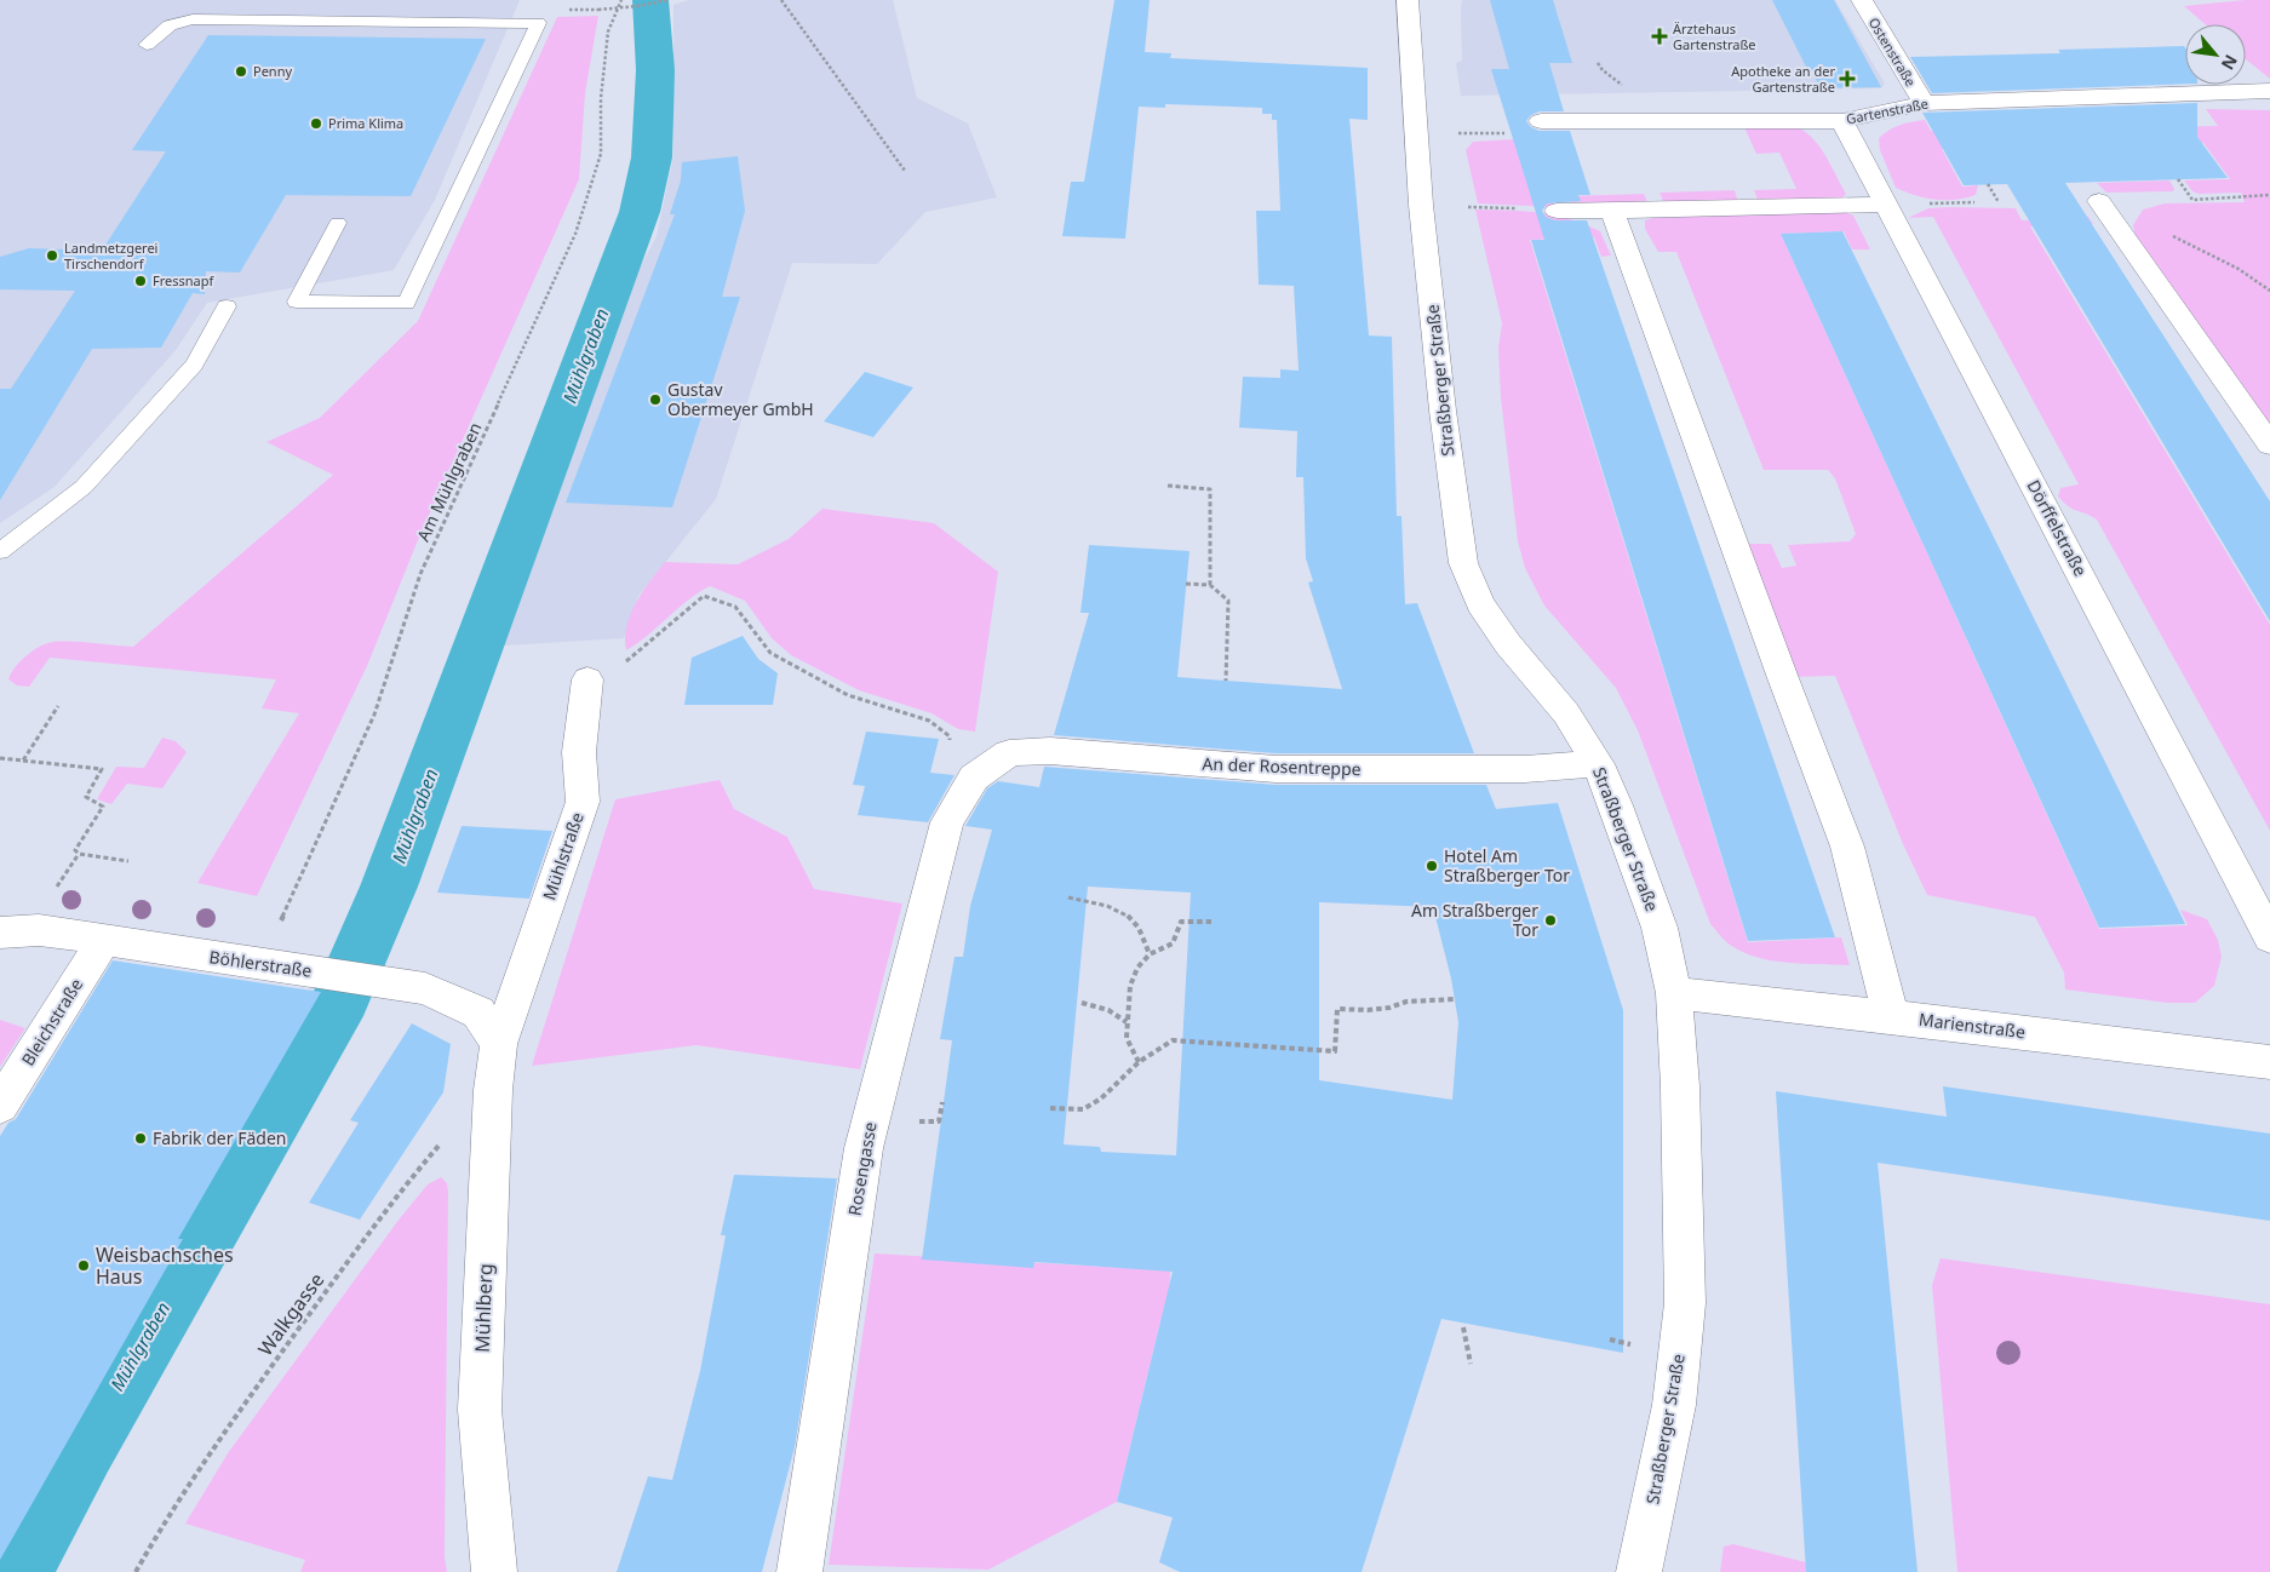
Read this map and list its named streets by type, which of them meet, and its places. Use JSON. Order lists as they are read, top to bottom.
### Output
{
  "streets": {
    "street": [
      "Ostenstraße",
      "Gartenstraße",
      "Straßberger Straße",
      "Dörffelstraße",
      "An der Rosentreppe",
      "Mühlstraße",
      "Böhlerstraße",
      "Bleichstraße",
      "Marienstraße",
      "Rosengasse",
      "Mühlberg"
    ],
    "path": ["Am Mühlgraben", "Walkgasse"]
  },
  "crossings": [
    ["Ostenstraße", "Gartenstraße"],
    ["Gartenstraße", "Dörffelstraße"],
    ["Straßberger Straße", "An der Rosentreppe"],
    ["Straßberger Straße", "Marienstraße"],
    ["Am Mühlgraben", "Böhlerstraße"],
    ["An der Rosentreppe", "Rosengasse"],
    ["Mühlstraße", "Böhlerstraße"],
    ["Mühlstraße", "Mühlberg"],
    ["Böhlerstraße", "Bleichstraße"],
    ["Böhlerstraße", "Mühlberg"],
    ["Mühlberg", "Walkgasse"]
  ],
  "water": ["Mühlgraben"],
  "places": {
    "health": ["Ärztehaus Gartenstraße", "Apotheke an der Gartenstraße"],
    "other": [
      "Penny",
      "Prima Klima",
      "Landmetzgerei Tirschendorf",
      "Fressnapf",
      "Gustav Obermeyer GmbH",
      "Hotel Am Straßberger Tor",
      "Am Straßberger Tor",
      "Fabrik der Fäden",
      "Weisbachsches Haus"
    ]
  },
  "north": "bottom right"
}
